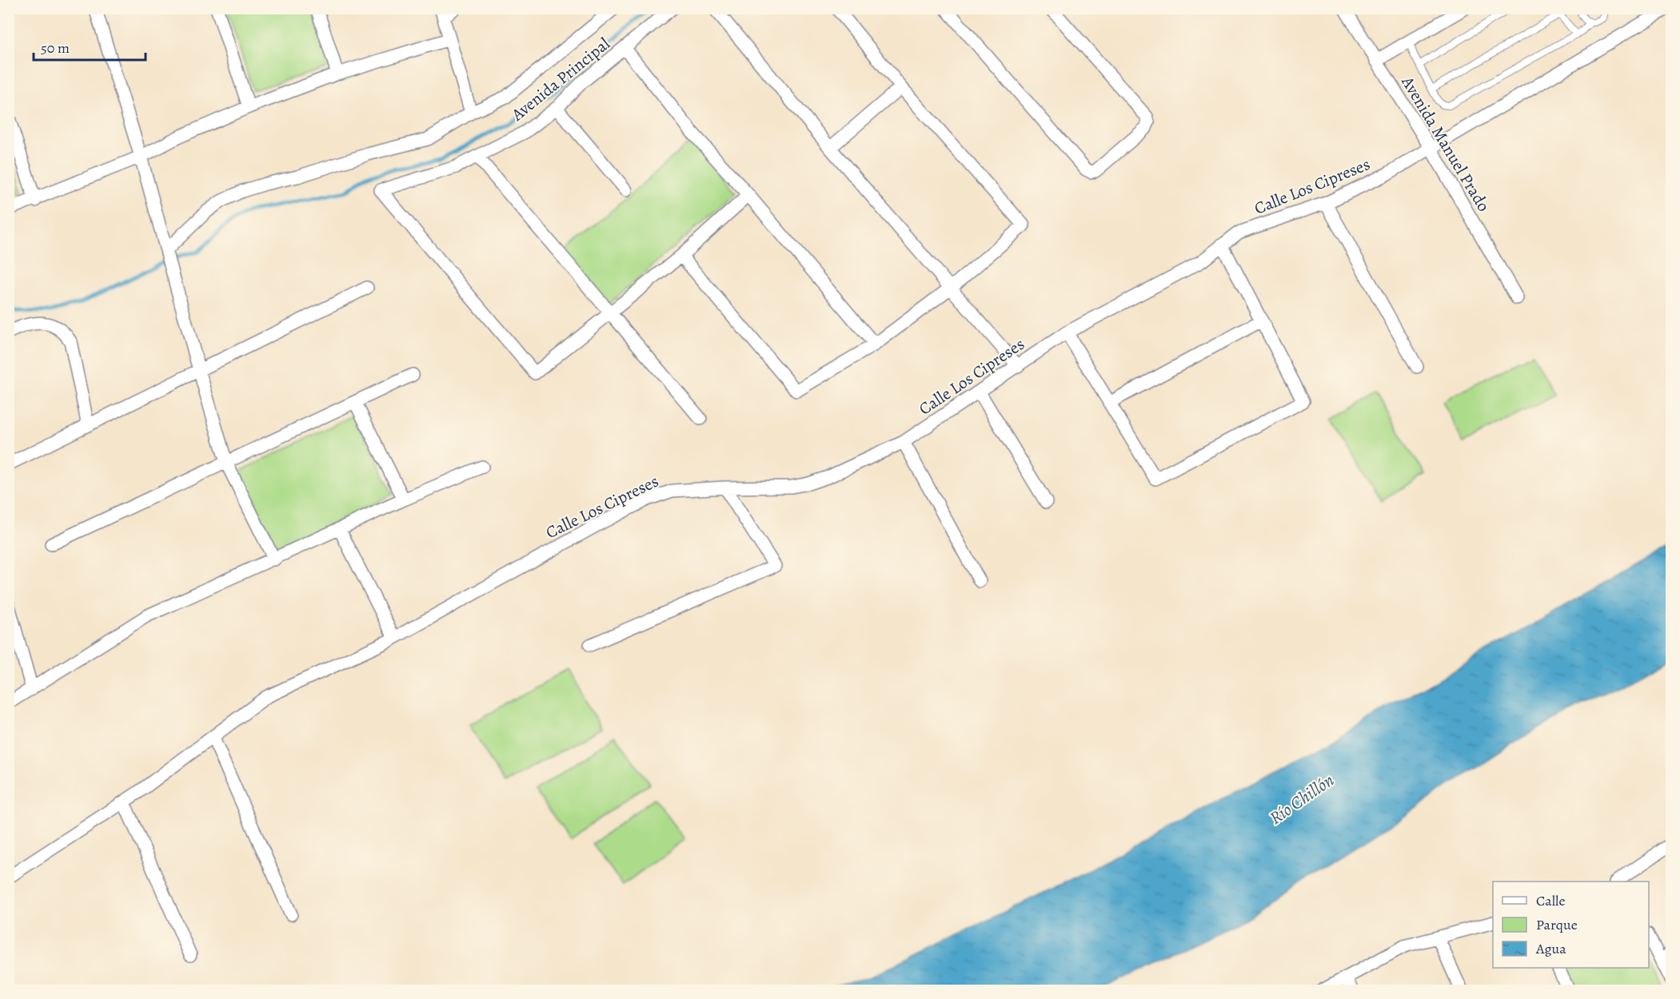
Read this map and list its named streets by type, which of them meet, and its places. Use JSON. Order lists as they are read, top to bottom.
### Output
{
  "streets": {
    "street": ["Avenida Principal", "Avenida Manuel Prado", "Calle Los Cipreses"]
  },
  "crossings": [
    ["Avenida Manuel Prado", "Calle Los Cipreses"]
  ],
  "water": ["Río Chillón"],
  "legend": ["Calle", "Parque", "Agua"],
  "scale_bar": "50 m"
}
